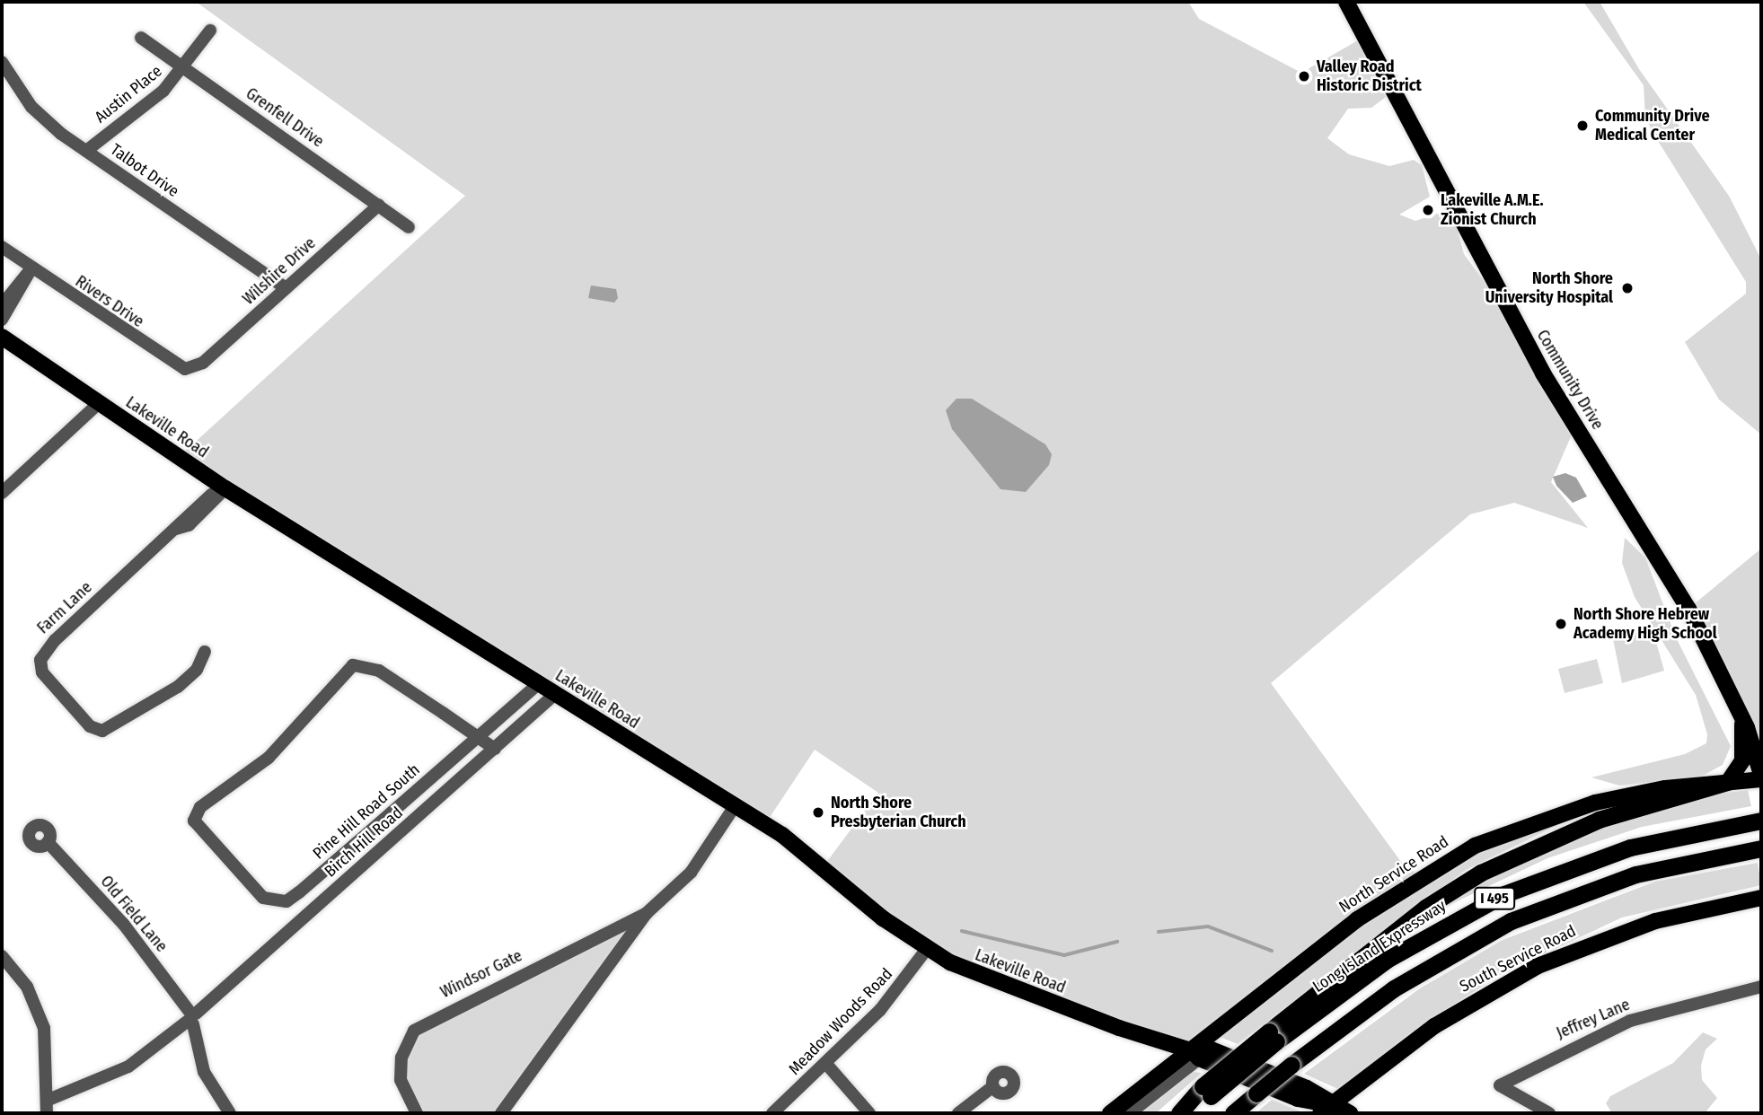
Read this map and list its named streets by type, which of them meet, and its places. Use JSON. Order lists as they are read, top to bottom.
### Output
{
  "streets": {
    "highway": ["I 495", "Long Island Expressway"],
    "main road": [
      "Community Drive",
      "Lakeville Road",
      "North Service Road",
      "South Service Road"
    ],
    "street": [
      "Austin Place",
      "Grenfell Drive",
      "Talbot Drive",
      "Wilshire Drive",
      "Rivers Drive",
      "Farm Lane",
      "Pine Hill Road South",
      "Birch Hill Road",
      "Old Field Lane",
      "Windsor Gate",
      "Jeffrey Lane",
      "Meadow Woods Road"
    ]
  },
  "crossings": [
    ["Austin Place", "Grenfell Drive"],
    ["Austin Place", "Talbot Drive"],
    ["Grenfell Drive", "Wilshire Drive"],
    ["Talbot Drive", "Wilshire Drive"],
    ["Wilshire Drive", "Rivers Drive"],
    ["Community Drive", "North Service Road"],
    ["Lakeville Road", "Farm Lane"],
    ["Lakeville Road", "Pine Hill Road South"],
    ["Lakeville Road", "Birch Hill Road"],
    ["Lakeville Road", "North Service Road"],
    ["Lakeville Road", "South Service Road"],
    ["Lakeville Road", "Windsor Gate"],
    ["Lakeville Road", "Meadow Woods Road"],
    ["Birch Hill Road", "Old Field Lane"]
  ],
  "places": [
    "Valley Road Historic District",
    "Community Drive Medical Center",
    "Lakeville A.M.E. Zionist Church",
    "North Shore University Hospital",
    "North Shore Hebrew Academy High School",
    "North Shore Presbyterian Church"
  ]
}
